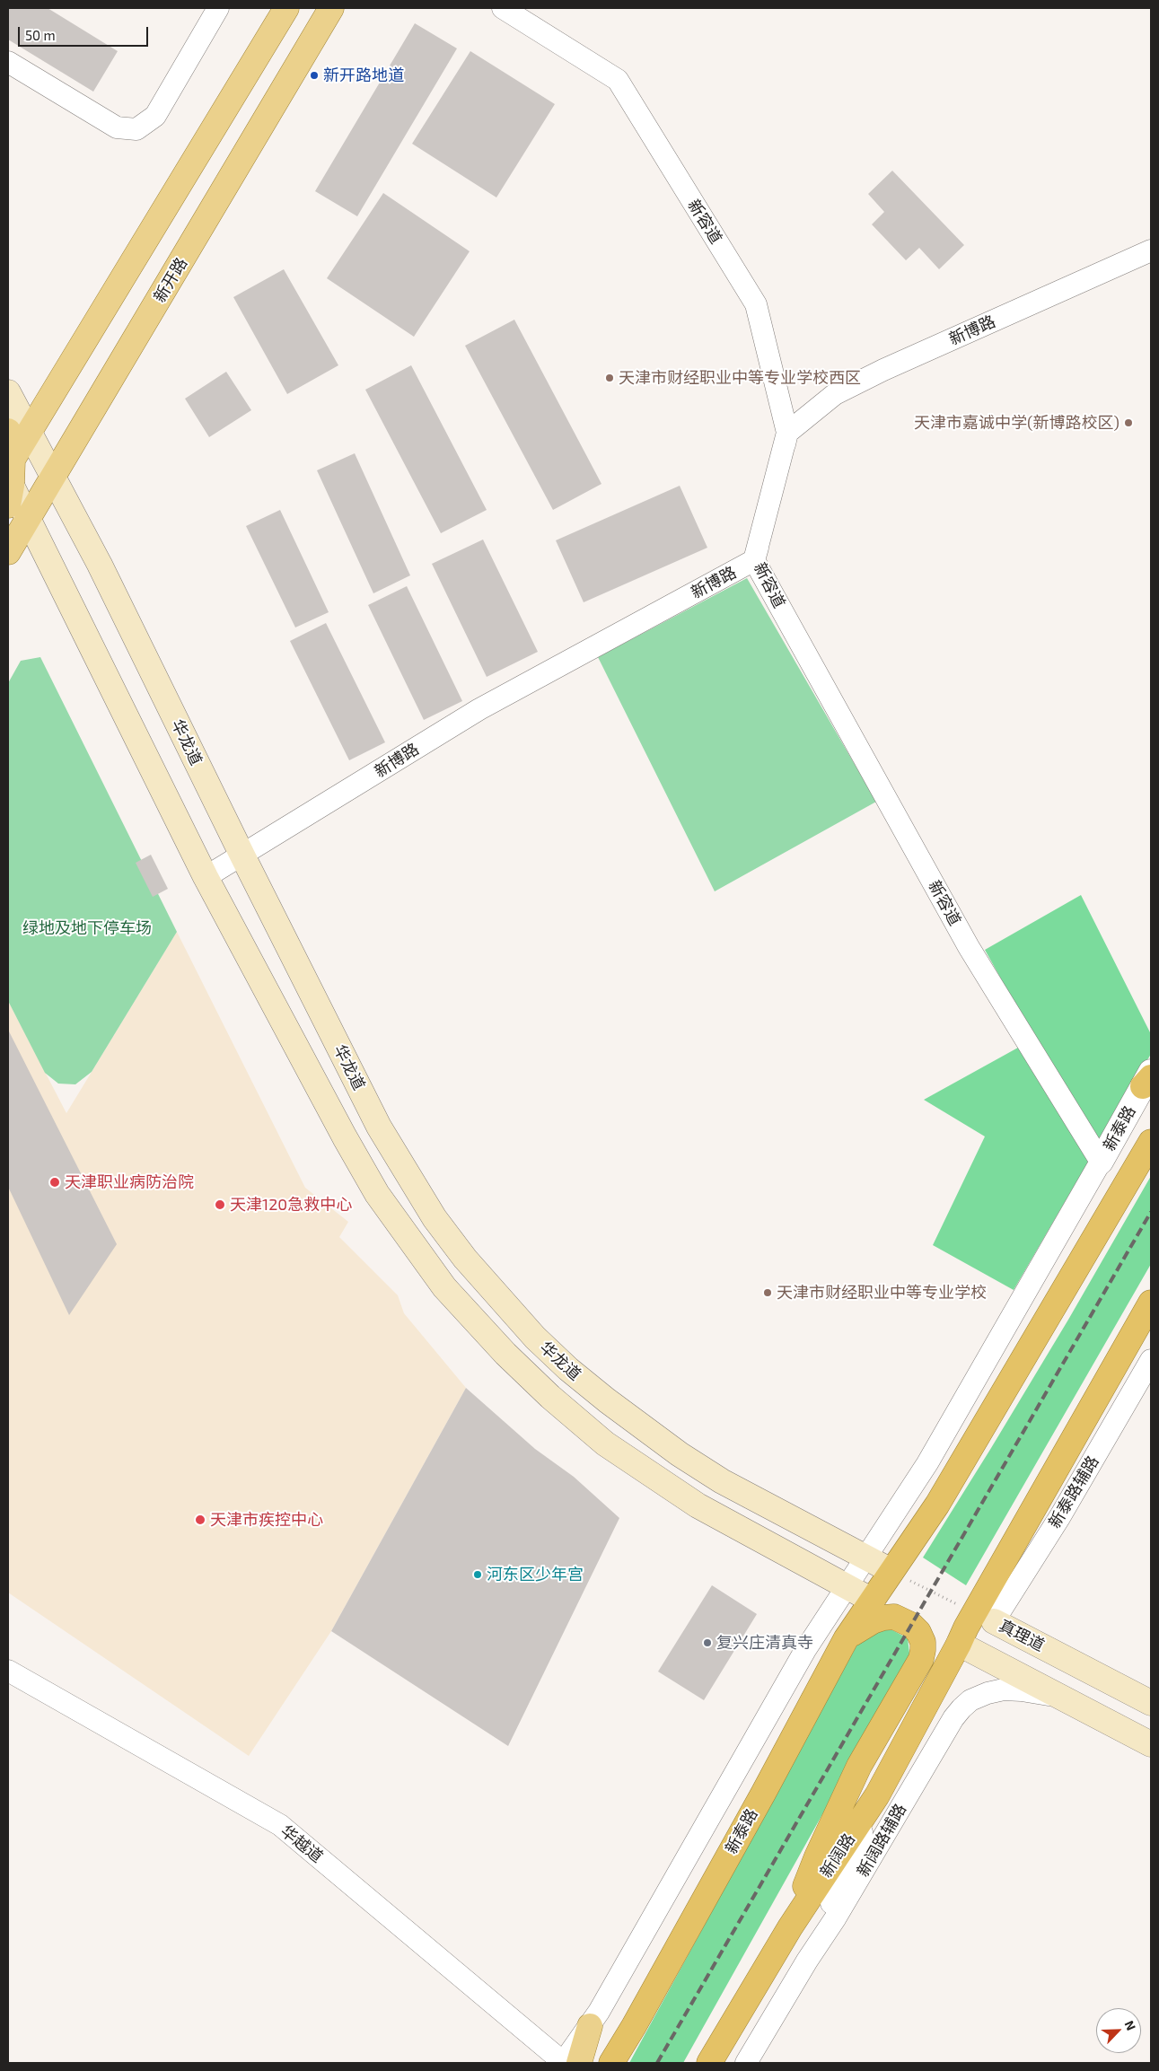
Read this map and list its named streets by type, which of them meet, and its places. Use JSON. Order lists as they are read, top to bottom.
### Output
{
  "streets": {
    "highway": ["新泰路", "新阔路"],
    "main road": ["新开路", "华龙道", "真理道"],
    "street": [
      "新容道",
      "新博路",
      "新泰路辅路",
      "新阔路辅路",
      "华越道"
    ]
  },
  "crossings": [
    ["新容道", "新博路"],
    ["新容道", "新泰路"],
    ["新开路", "华龙道"],
    ["新博路", "华龙道"],
    ["华龙道", "新泰路"],
    ["新泰路辅路", "真理道"],
    ["新泰路辅路", "新阔路"],
    ["真理道", "新阔路"]
  ],
  "parks": ["绿地及地下停车场"],
  "places": [
    "新开路地道",
    "天津市财经职业中等专业学校西区",
    "天津市嘉诚中学(新博路校区)",
    "天津职业病防治院",
    "天津120急救中心",
    "天津市财经职业中等专业学校",
    "天津市疾控中心",
    "河东区少年宫",
    "复兴庄清真寺"
  ],
  "scale_bar": "50 m",
  "north": "top right"
}
